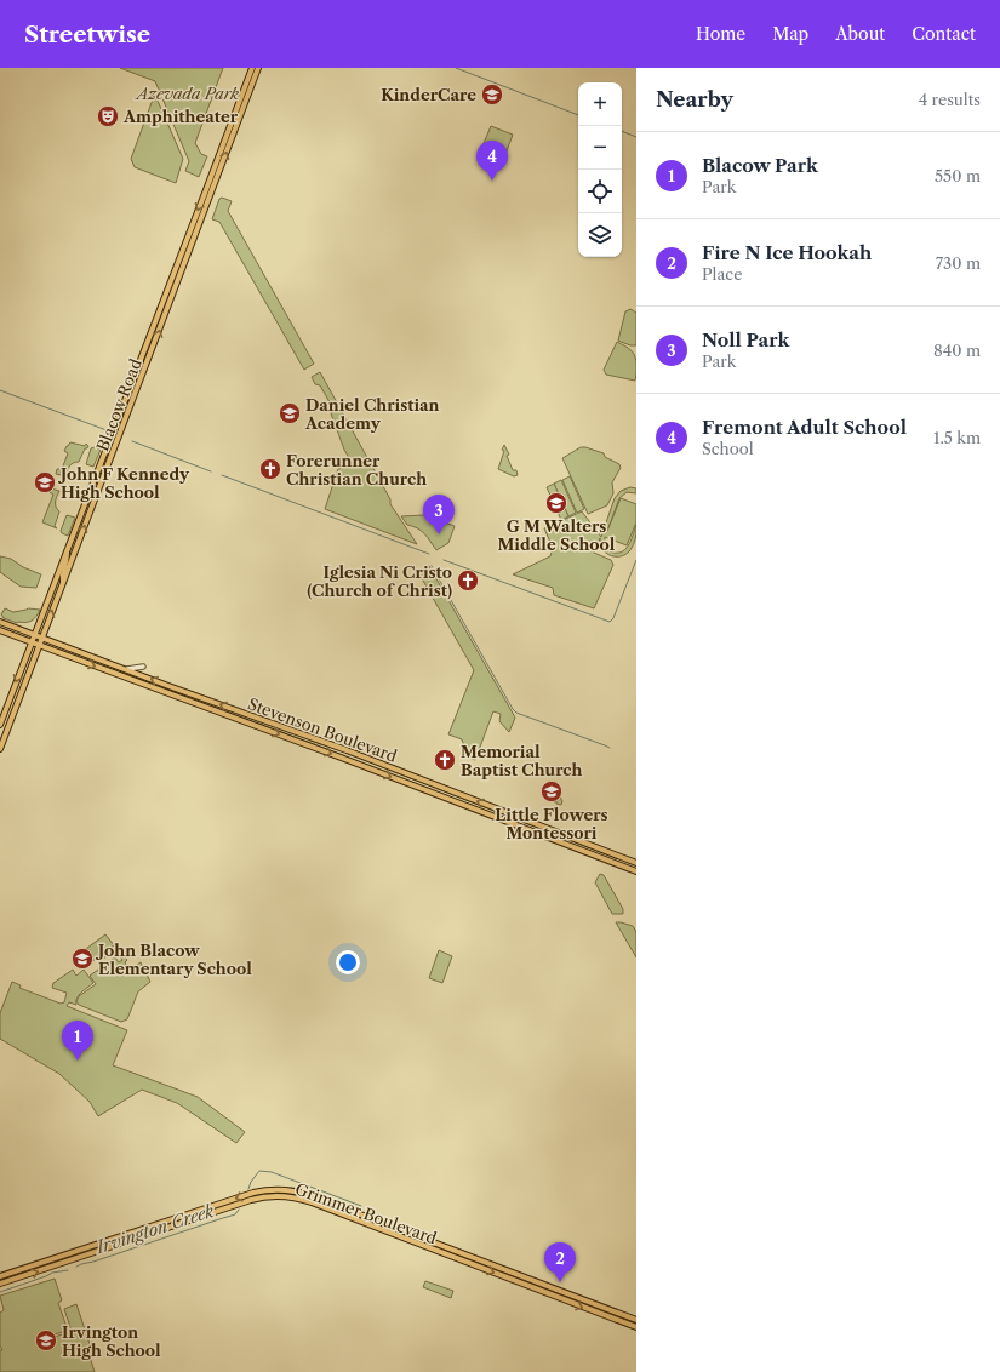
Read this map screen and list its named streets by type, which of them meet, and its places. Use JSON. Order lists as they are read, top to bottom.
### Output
{
  "streets": {
    "main road": ["Blacow Road", "Stevenson Boulevard", "Grimmer Boulevard"]
  },
  "crossings": [
    ["Blacow Road", "Stevenson Boulevard"]
  ],
  "water": ["Irvington Creek"],
  "parks": ["Azevada Park"],
  "places": {
    "school or university": [
      "KinderCare",
      "Daniel Christian Academy",
      "John F Kennedy High School",
      "G M Walters Middle School",
      "Little Flowers Montessori",
      "John Blacow Elementary School",
      "Irvington High School"
    ],
    "theatre": ["Amphitheater"],
    "church": ["Forerunner Christian Church", "Iglesia Ni Cristo (Church of Christ)", "Memorial Baptist Church"]
  },
  "page": {
    "header": "Streetwise",
    "nav": [
      "Home",
      "Map",
      "About",
      "Contact"
    ],
    "heading": ["Nearby", "4 results"],
    "map_buttons": ["+", "−"],
    "list": [
      {
        "mark": "1",
        "name": "Blacow Park",
        "note": "Park",
        "value": "550 m"
      },
      {
        "mark": "2",
        "name": "Fire N Ice Hookah",
        "note": "Place",
        "value": "730 m"
      },
      {
        "mark": "3",
        "name": "Noll Park",
        "note": "Park",
        "value": "840 m"
      },
      {
        "mark": "4",
        "name": "Fremont Adult School",
        "note": "School",
        "value": "1.5 km"
      }
    ],
    "pins": [
      "4",
      "3",
      "1",
      "2"
    ]
  }
}
